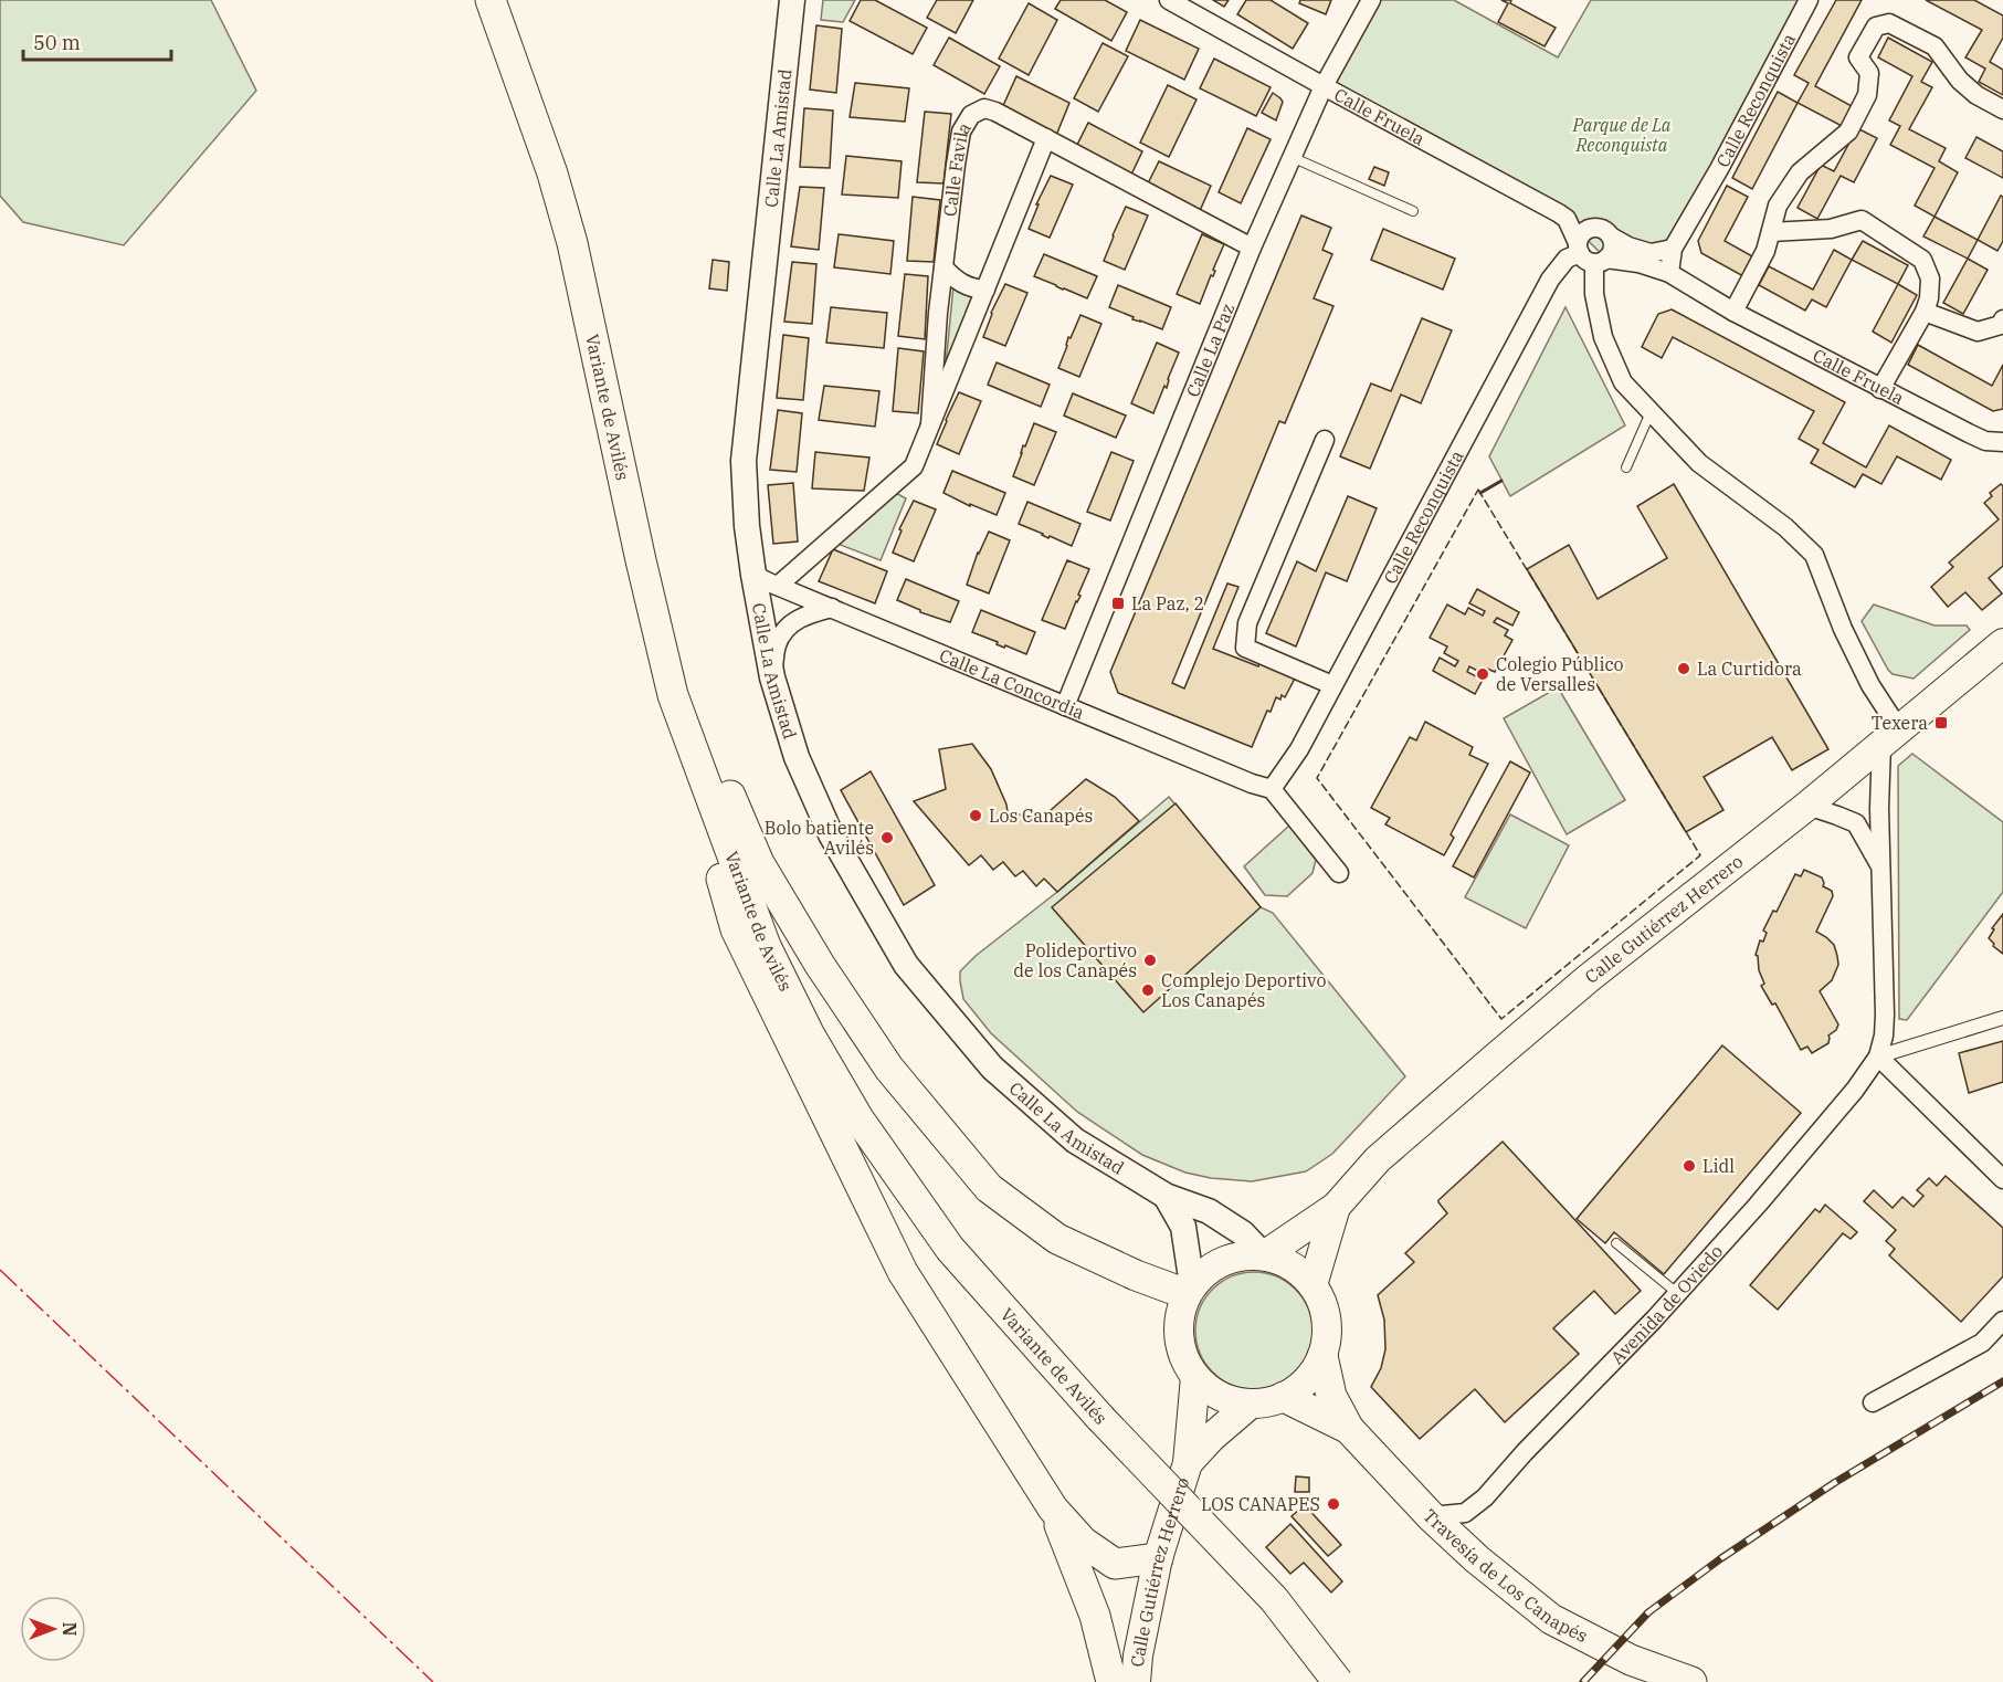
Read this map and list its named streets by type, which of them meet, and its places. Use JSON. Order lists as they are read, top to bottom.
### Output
{
  "streets": {
    "highway": ["Variante de Avilés", "Travesía de Los Canapés"],
    "main road": ["Calle La Amistad", "Calle Gutiérrez Herrero"],
    "street": [
      "Calle Reconquista",
      "Calle Fruela",
      "Calle Favila",
      "Calle La Paz",
      "Calle La Concordia",
      "Avenida de Oviedo"
    ]
  },
  "crossings": [
    ["Calle Reconquista", "Calle Fruela"],
    ["Calle Reconquista", "Calle La Concordia"],
    ["Calle Fruela", "Calle La Paz"],
    ["Calle La Amistad", "Calle La Concordia"],
    ["Calle Favila", "Calle La Paz"],
    ["Calle Favila", "Calle La Concordia"],
    ["Calle La Paz", "Calle La Concordia"],
    ["Calle Gutiérrez Herrero", "Avenida de Oviedo"],
    ["Avenida de Oviedo", "Travesía de Los Canapés"]
  ],
  "parks": ["Parque de La Reconquista"],
  "places": {
    "transit": ["La Paz, 2", "Texera"],
    "other": [
      "La Curtidora",
      "Colegio Público de Versalles",
      "Los Canapés",
      "Bolo batiente Avilés",
      "Polideportivo de los Canapés",
      "Complejo Deportivo Los Canapés",
      "Lidl",
      "LOS CANAPES"
    ]
  },
  "scale_bar": "50 m",
  "north": "right"
}
